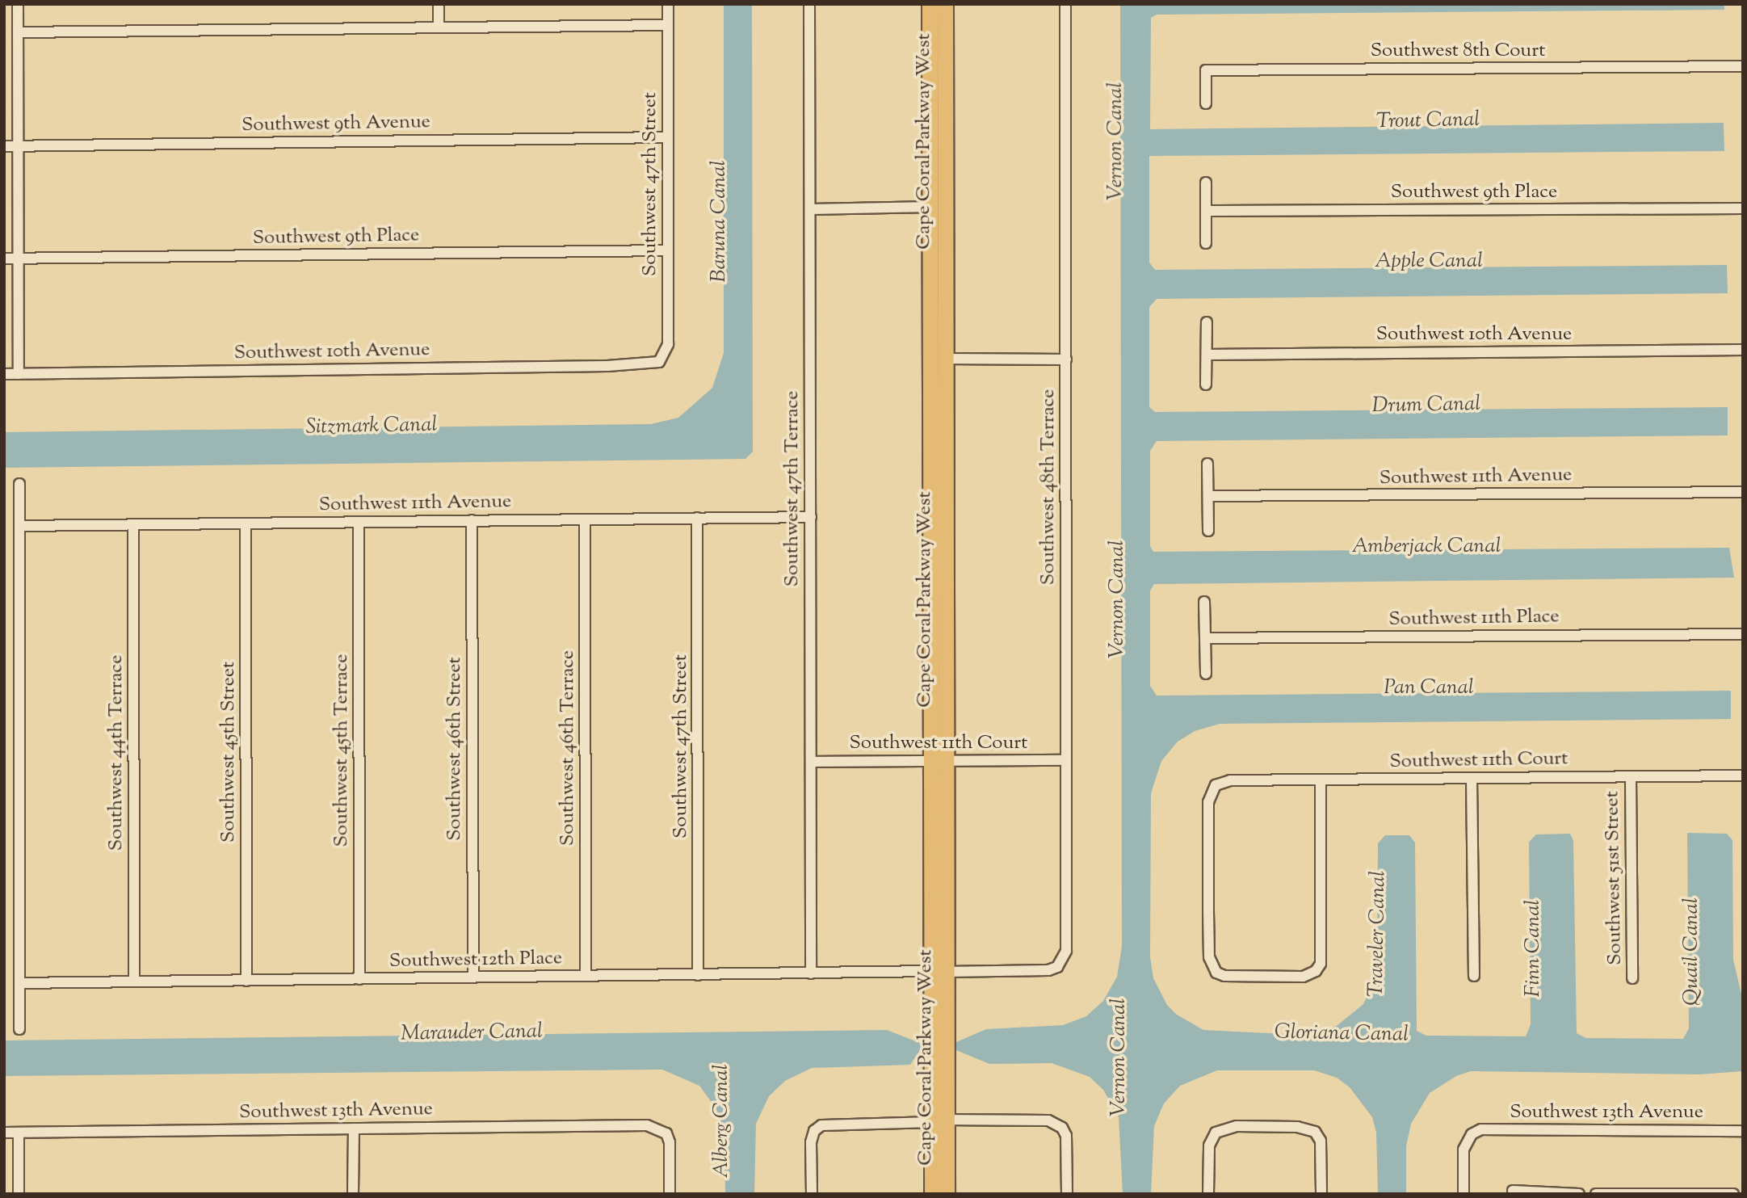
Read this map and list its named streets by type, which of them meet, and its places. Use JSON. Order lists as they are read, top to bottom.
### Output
{
  "streets": {
    "main road": ["Cape Coral Parkway West"],
    "street": [
      "Southwest 8th Court",
      "Southwest 9th Avenue",
      "Southwest 47th Street",
      "Southwest 9th Place",
      "Southwest 10th Avenue",
      "Southwest 11th Avenue",
      "Southwest 48th Terrace",
      "Southwest 47th Terrace",
      "Southwest 11th Place",
      "Southwest 11th Court",
      "Southwest 46th Terrace",
      "Southwest 46th Street",
      "Southwest 45th Terrace",
      "Southwest 45th Street",
      "Southwest 44th Terrace",
      "Southwest 51st Street",
      "Southwest 12th Place",
      "Southwest 13th Avenue"
    ]
  },
  "crossings": [
    ["Southwest 9th Avenue", "Southwest 47th Street"],
    ["Cape Coral Parkway West", "Southwest 11th Court"],
    ["Cape Coral Parkway West", "Southwest 12th Place"],
    ["Southwest 47th Street", "Southwest 9th Place"],
    ["Southwest 47th Street", "Southwest 10th Avenue"],
    ["Southwest 47th Street", "Southwest 11th Avenue"],
    ["Southwest 47th Street", "Southwest 12th Place"],
    ["Southwest 11th Avenue", "Southwest 47th Terrace"],
    ["Southwest 11th Avenue", "Southwest 46th Terrace"],
    ["Southwest 11th Avenue", "Southwest 46th Street"],
    ["Southwest 11th Avenue", "Southwest 45th Terrace"],
    ["Southwest 11th Avenue", "Southwest 45th Street"],
    ["Southwest 11th Avenue", "Southwest 44th Terrace"],
    ["Southwest 48th Terrace", "Southwest 11th Court"],
    ["Southwest 48th Terrace", "Southwest 12th Place"],
    ["Southwest 47th Terrace", "Southwest 11th Court"],
    ["Southwest 47th Terrace", "Southwest 12th Place"],
    ["Southwest 11th Court", "Southwest 51st Street"],
    ["Southwest 46th Terrace", "Southwest 12th Place"],
    ["Southwest 46th Street", "Southwest 12th Place"],
    ["Southwest 45th Terrace", "Southwest 12th Place"],
    ["Southwest 45th Street", "Southwest 12th Place"],
    ["Southwest 44th Terrace", "Southwest 12th Place"]
  ],
  "water": [
    "Trout Canal",
    "Vernon Canal",
    "Baruna Canal",
    "Apple Canal",
    "Drum Canal",
    "Sitzmark Canal",
    "Amberjack Canal",
    "Pan Canal",
    "Traveler Canal",
    "Finn Canal",
    "Quail Canal",
    "Marauder Canal",
    "Gloriana Canal",
    "Alberg Canal"
  ]
}
